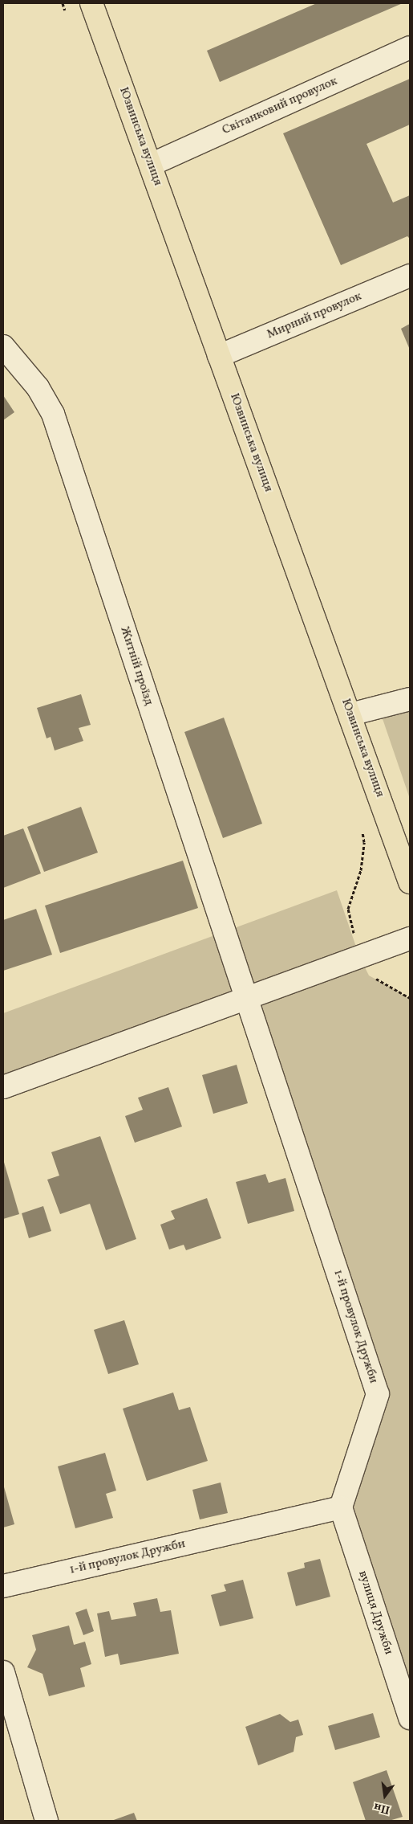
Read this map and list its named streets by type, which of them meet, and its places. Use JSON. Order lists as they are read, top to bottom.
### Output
{
  "streets": {
    "main road": ["Юзвинська вулиця"],
    "street": [
      "Світанковий провулок",
      "Мирний провулок",
      "Житній проїзд",
      "1-й провулок Дружби",
      "вулиця Дружби"
    ]
  },
  "crossings": [
    ["Світанковий провулок", "Юзвинська вулиця"],
    ["Юзвинська вулиця", "Мирний провулок"],
    ["Житній проїзд", "1-й провулок Дружби"],
    ["1-й провулок Дружби", "вулиця Дружби"]
  ],
  "north": "bottom"
}
